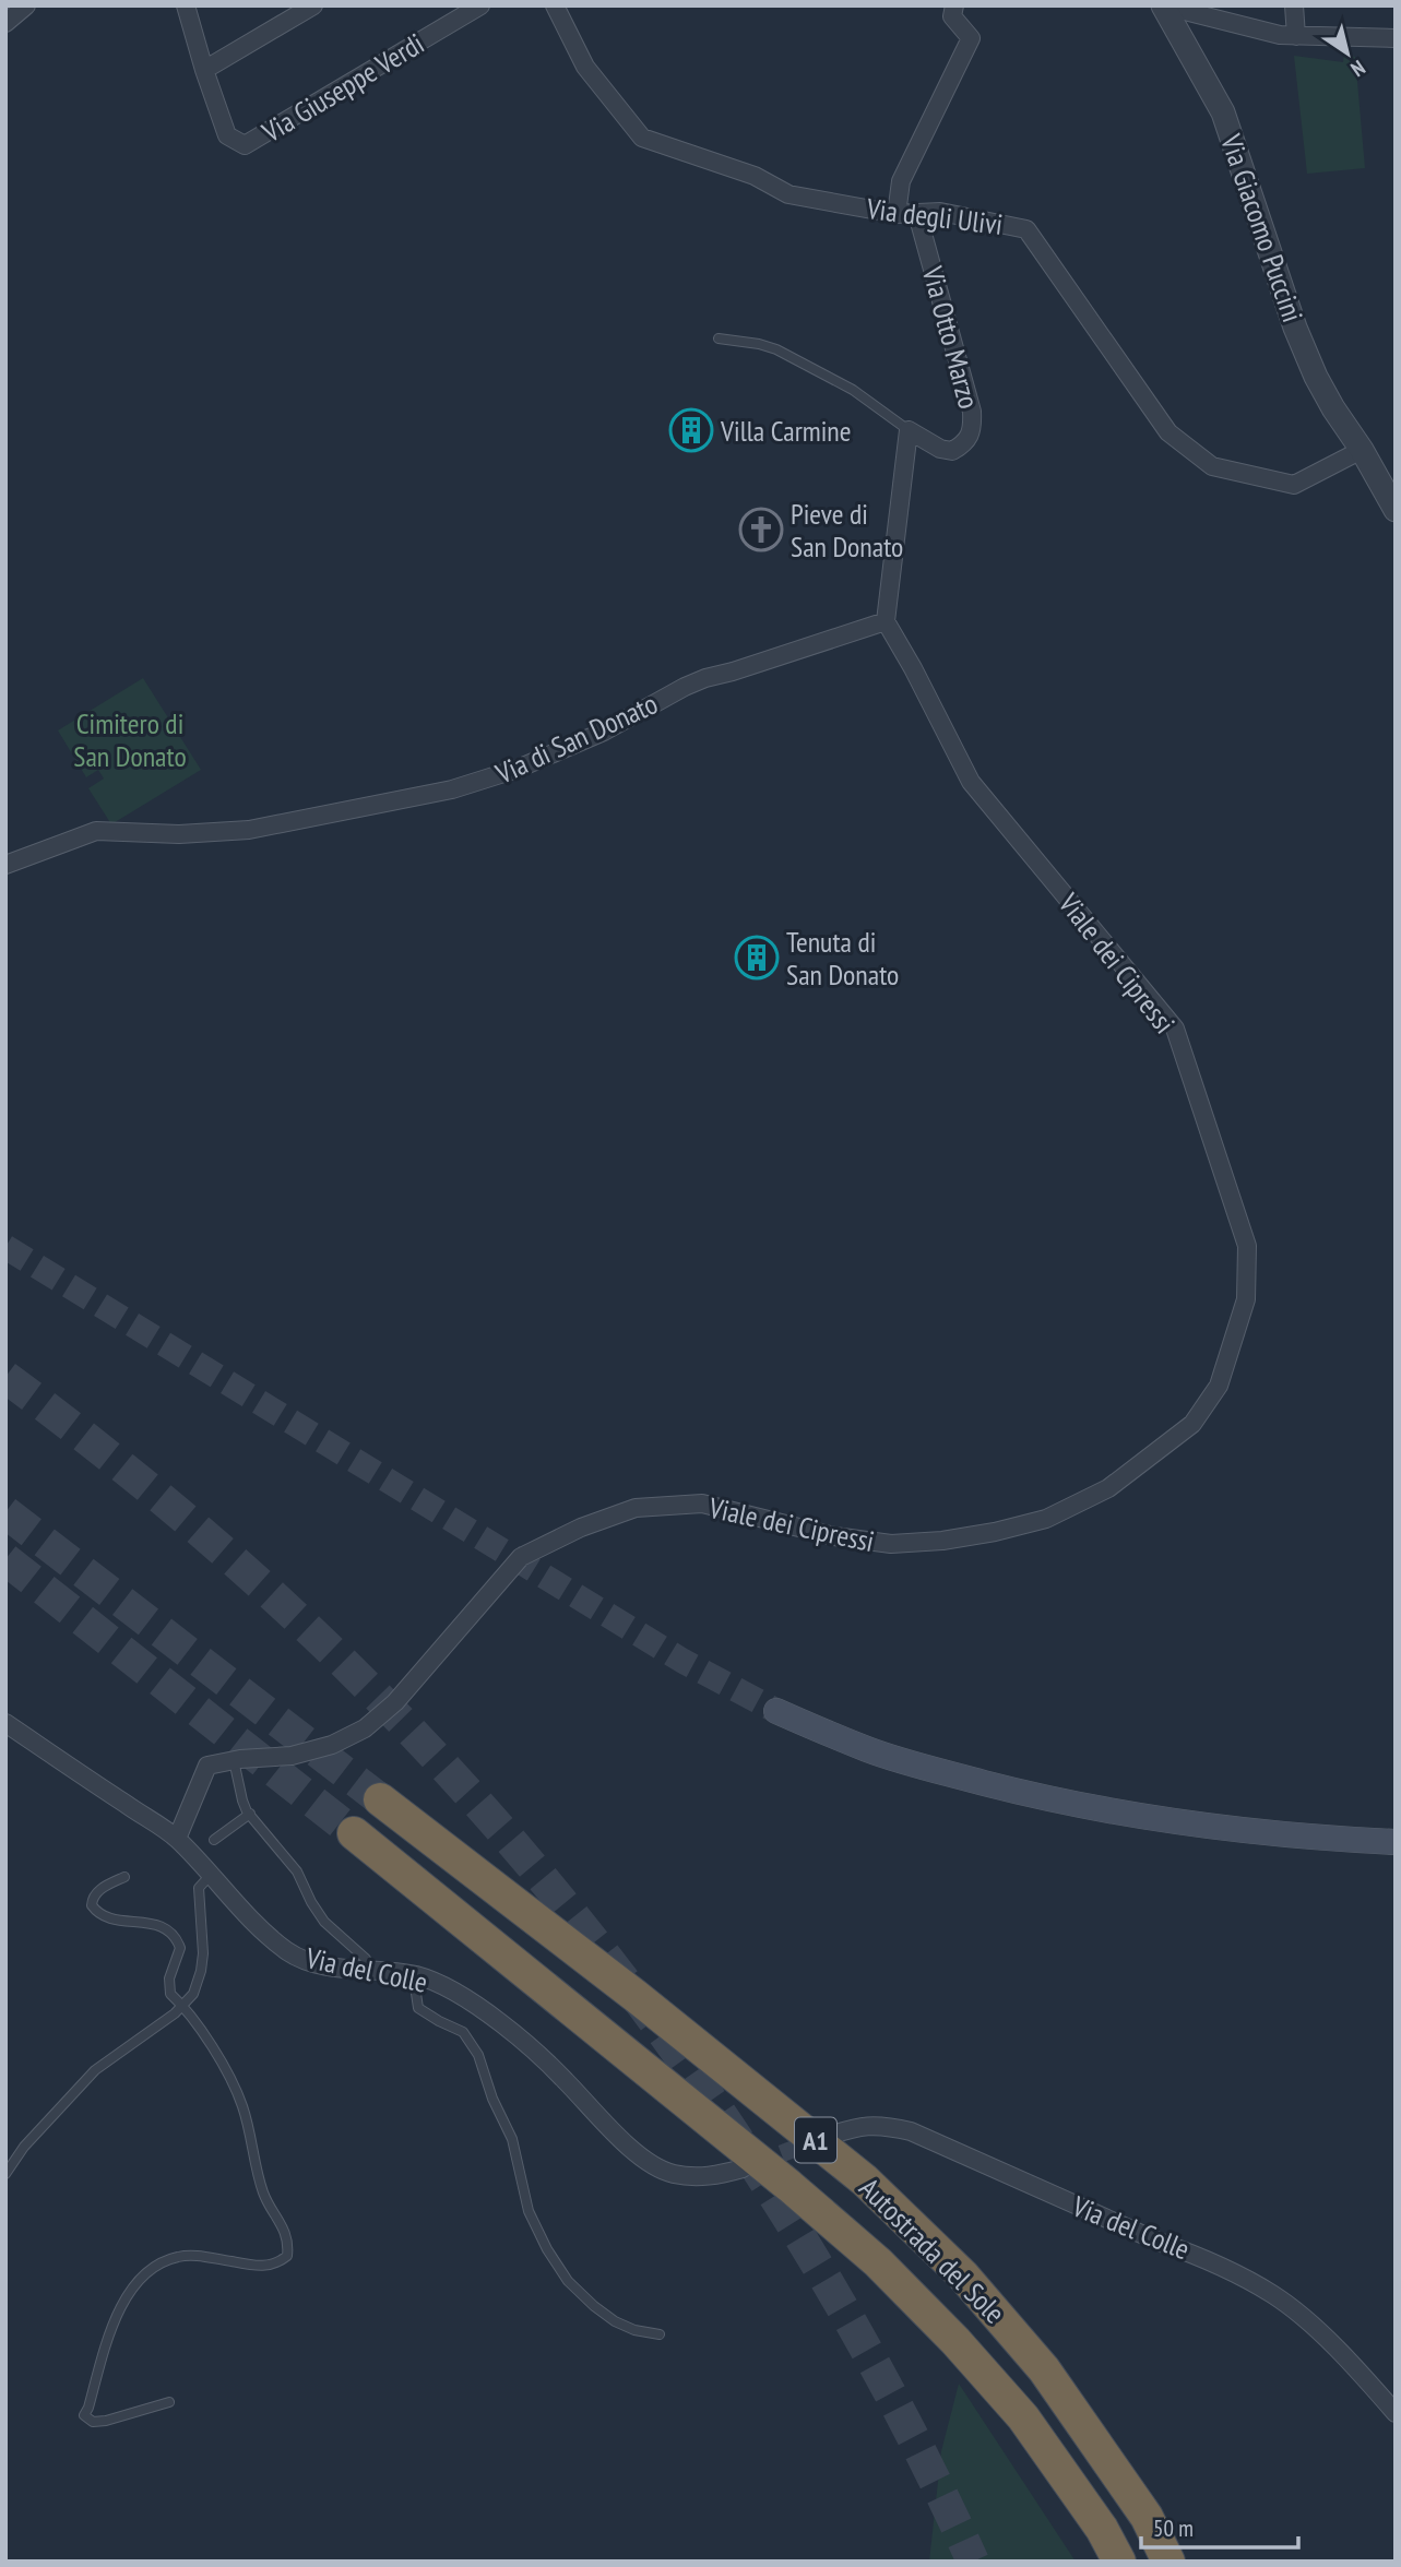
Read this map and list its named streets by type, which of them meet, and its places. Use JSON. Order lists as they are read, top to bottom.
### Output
{
  "streets": {
    "highway": ["A1", "Autostrada del Sole"],
    "street": [
      "Via Giuseppe Verdi",
      "Via degli Ulivi",
      "Via Giacomo Puccini",
      "Via Otto Marzo",
      "Via di San Donato",
      "Viale dei Cipressi",
      "Via del Colle"
    ]
  },
  "crossings": [
    ["Via degli Ulivi", "Via Giacomo Puccini"],
    ["Via degli Ulivi", "Via Otto Marzo"],
    ["Via di San Donato", "Viale dei Cipressi"],
    ["Viale dei Cipressi", "Via del Colle"]
  ],
  "parks": ["Cimitero di San Donato"],
  "places": {
    "building": ["Villa Carmine", "Tenuta di San Donato"],
    "church": ["Pieve di San Donato"]
  },
  "scale_bar": "50 m",
  "north": "bottom right"
}
